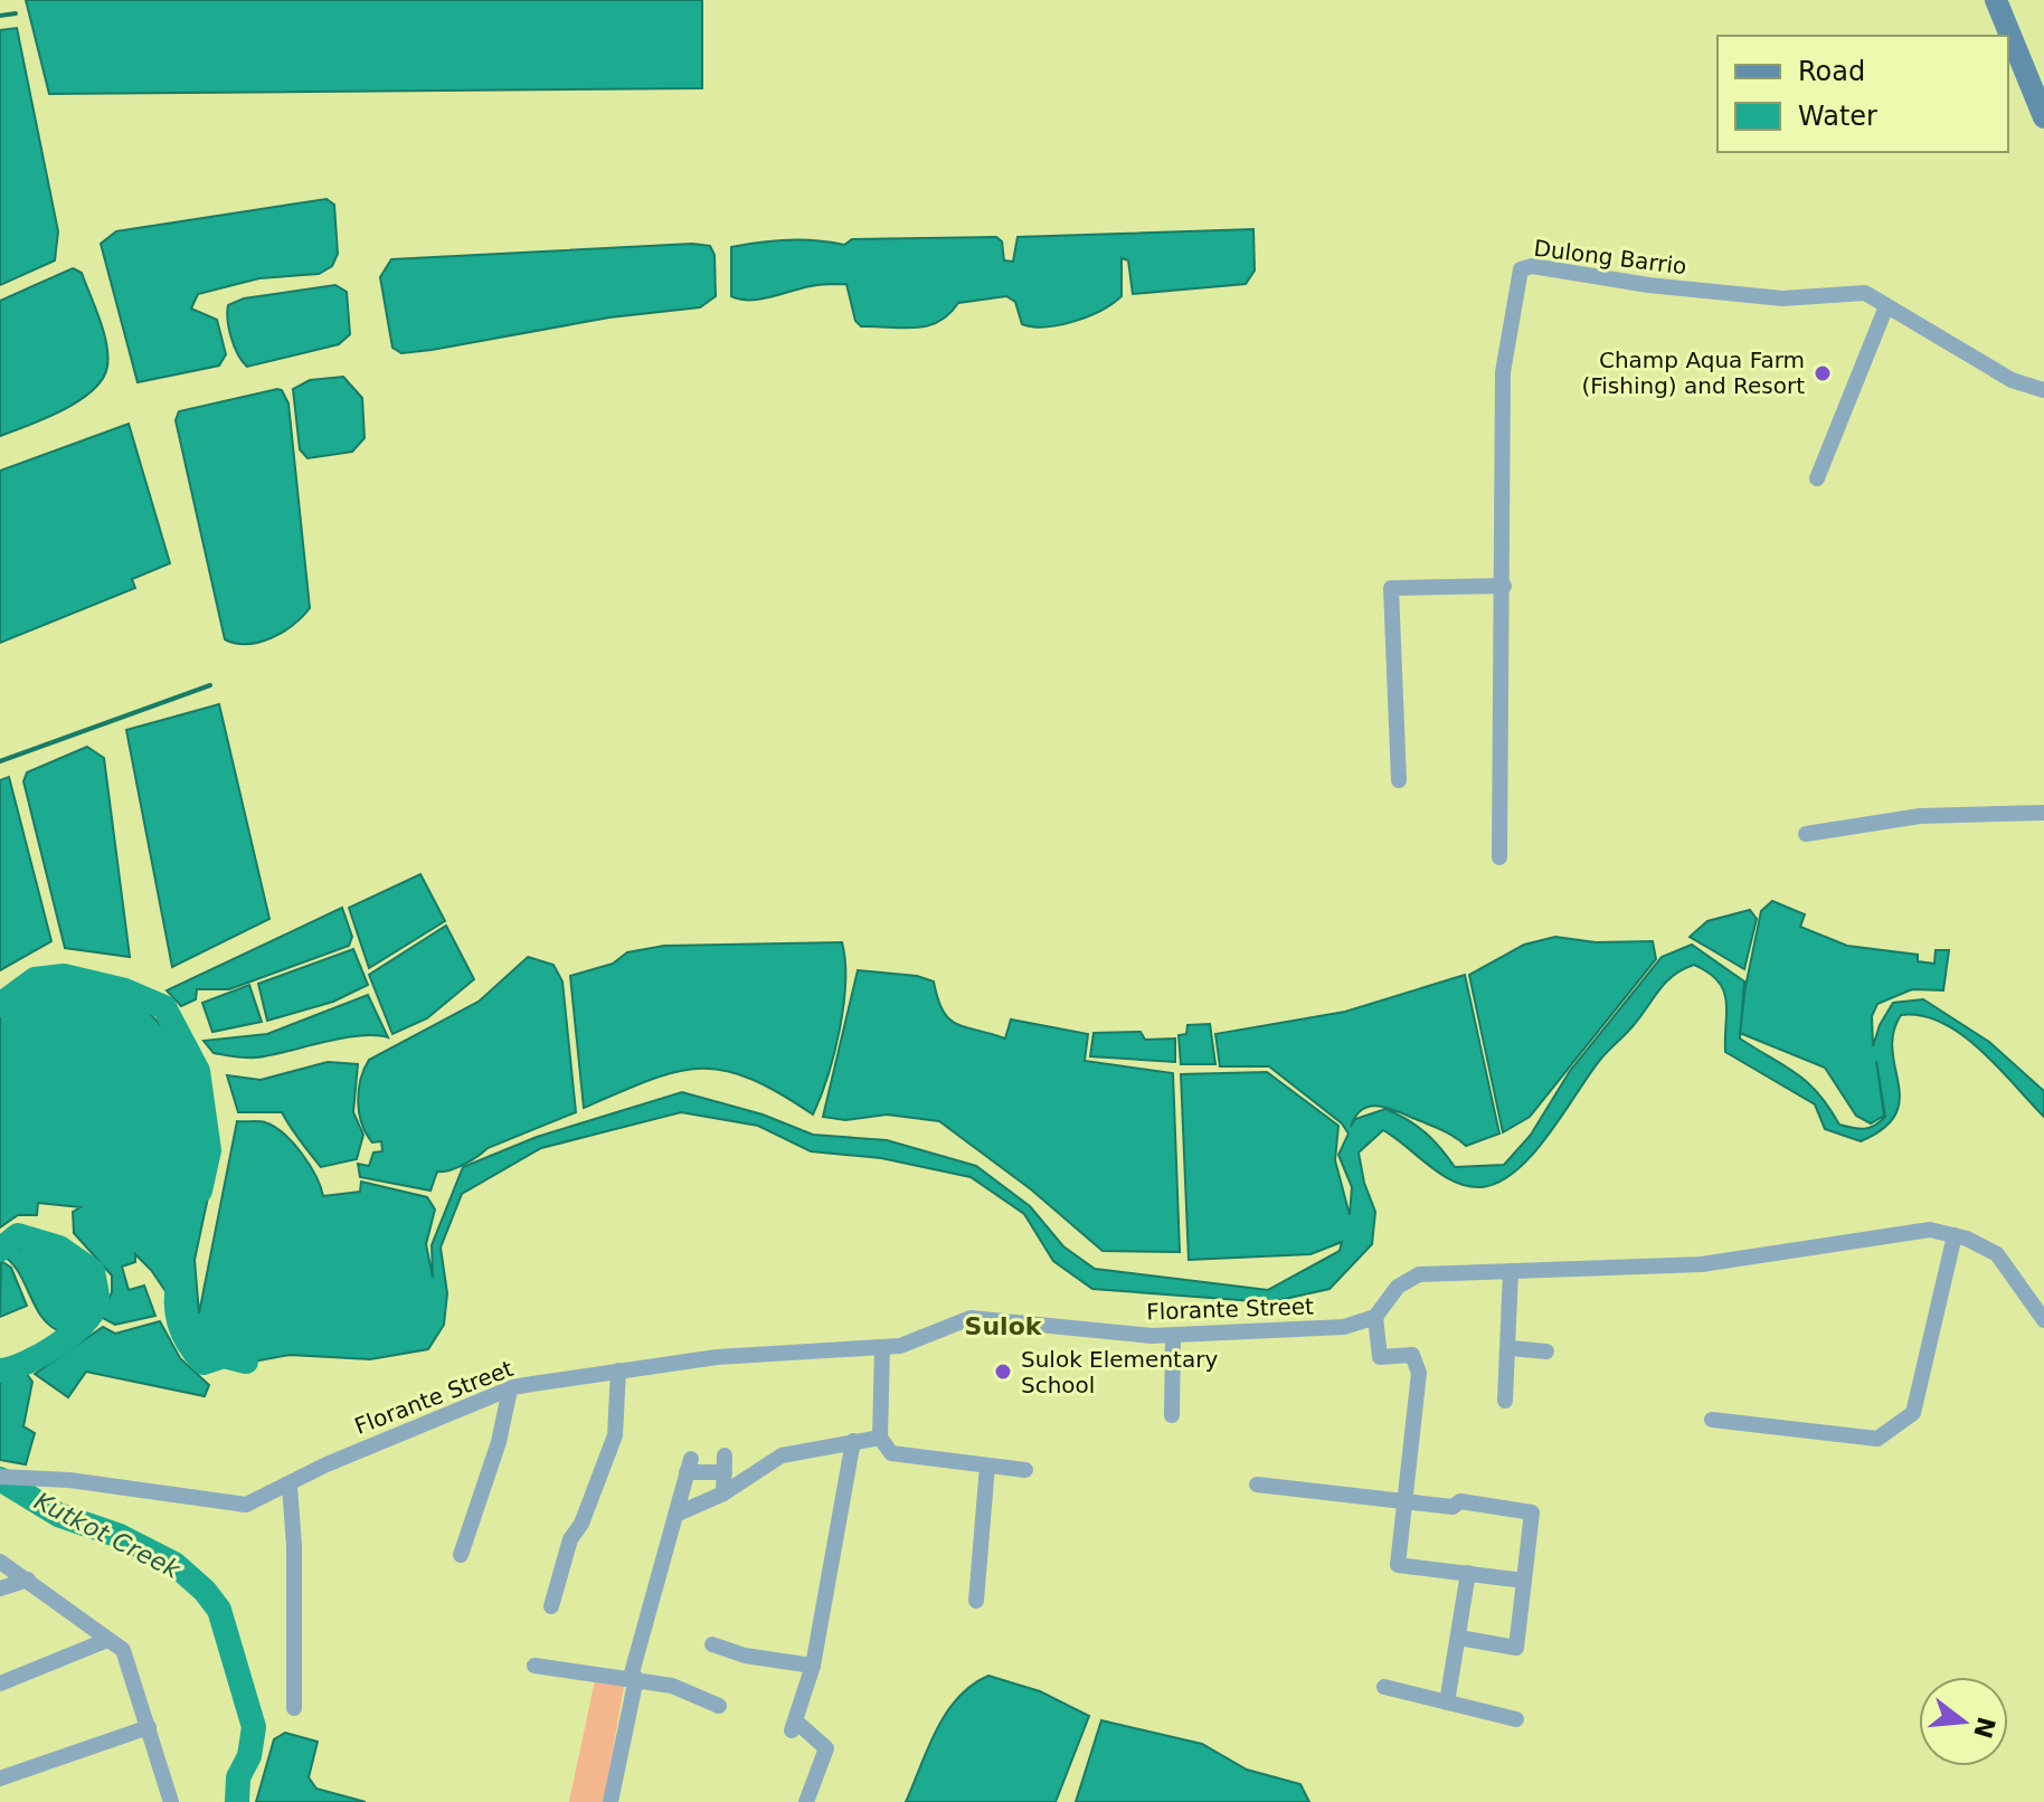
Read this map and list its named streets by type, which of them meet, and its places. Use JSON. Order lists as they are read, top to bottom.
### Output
{
  "streets": {
    "street": ["Dulong Barrio", "Florante Street"]
  },
  "districts": ["Sulok"],
  "water": ["Kutkot Creek"],
  "places": ["Champ Aqua Farm (Fishing) and Resort", "Sulok Elementary School"],
  "legend": ["Road", "Water"],
  "north": "right"
}
